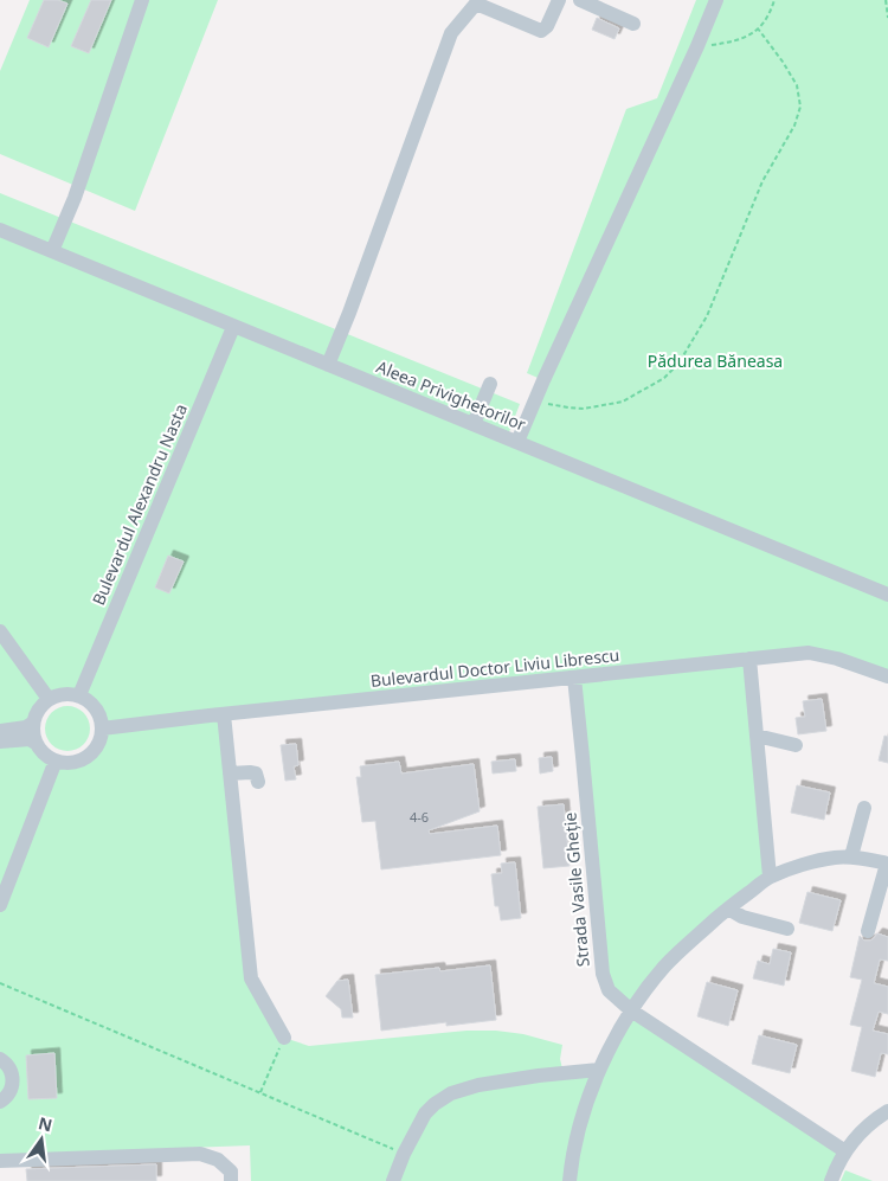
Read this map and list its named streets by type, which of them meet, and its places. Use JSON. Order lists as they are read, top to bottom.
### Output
{
  "streets": {
    "street": [
      "Aleea Privighetorilor",
      "Bulevardul Alexandru Nasta",
      "Bulevardul Doctor Liviu Librescu",
      "Strada Vasile Gheție"
    ]
  },
  "crossings": [
    ["Aleea Privighetorilor", "Bulevardul Alexandru Nasta"],
    ["Bulevardul Alexandru Nasta", "Bulevardul Doctor Liviu Librescu"],
    ["Bulevardul Doctor Liviu Librescu", "Strada Vasile Gheție"]
  ],
  "parks": ["Pădurea Băneasa"],
  "house_numbers": ["4-6"],
  "north": "top"
}
